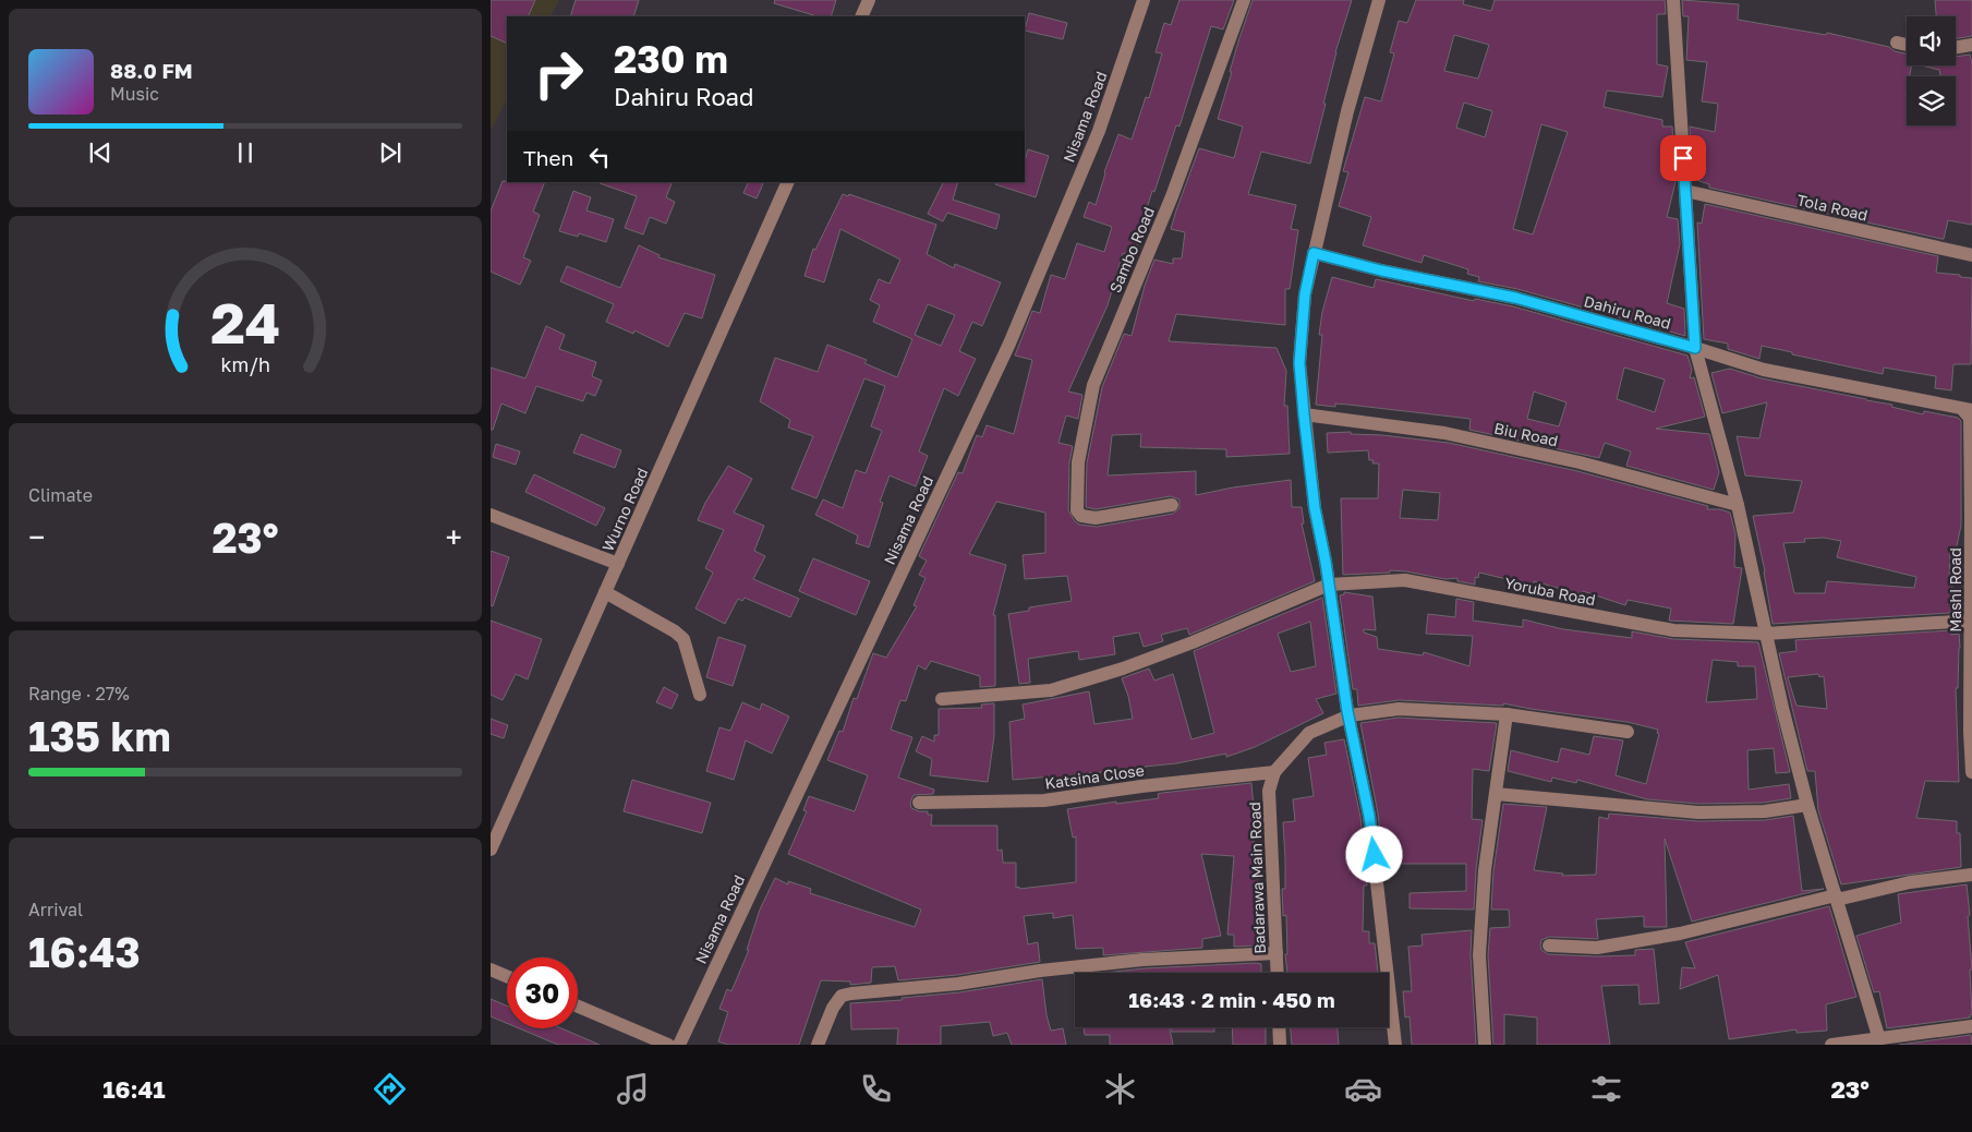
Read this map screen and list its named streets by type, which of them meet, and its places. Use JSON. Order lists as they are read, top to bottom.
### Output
{
  "streets": {
    "street": [
      "Nisama Road",
      "Tola Road",
      "Sambo Road",
      "Dahiru Road",
      "Biu Road",
      "Wurno Road",
      "Mashi Road",
      "Yoruba Road",
      "Katsina Close",
      "Badarawa Main Road"
    ]
  },
  "crossings": [
    ["Dahiru Road", "Mashi Road"],
    ["Mashi Road", "Yoruba Road"],
    ["Katsina Close", "Badarawa Main Road"]
  ],
  "page": {
    "turn": ["230 m", "Dahiru Road"],
    "song": ["88.0 FM", "Music"],
    "then": "Then",
    "tile": [
      "Climate",
      ["Range · 27%", "135 km"],
      ["Arrival", "16:43"]
    ],
    "heat": ["−", "23°", "+"],
    "limit": "30",
    "trip": "16:43 · 2 min · 450 m",
    "tabs": ["16:41", "23°"],
    "gauge": ["24", "km/h"]
  }
}
